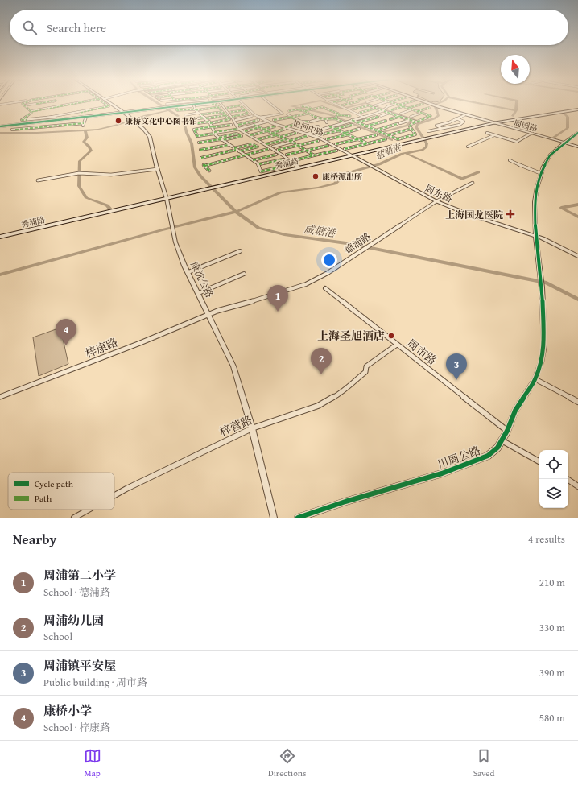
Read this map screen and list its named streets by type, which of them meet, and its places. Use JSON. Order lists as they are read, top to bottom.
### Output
{
  "streets": {
    "main road": ["秀浦路"],
    "street": [
      "周园路",
      "恒河中路",
      "周东路",
      "德浦路",
      "康沈公路",
      "梓康路",
      "周市路",
      "梓营路",
      "川周公路"
    ]
  },
  "crossings": [
    ["周园路", "秀浦路"],
    ["周园路", "川周公路"],
    ["恒河中路", "秀浦路"],
    ["恒河中路", "周东路"],
    ["秀浦路", "周东路"],
    ["秀浦路", "康沈公路"],
    ["周东路", "德浦路"],
    ["周东路", "川周公路"],
    ["德浦路", "康沈公路"],
    ["德浦路", "梓康路"],
    ["康沈公路", "梓康路"],
    ["康沈公路", "梓营路"],
    ["周市路", "梓营路"],
    ["周市路", "川周公路"]
  ],
  "water": ["盐船港", "咸塘港"],
  "places": {
    "other": ["康桥文化中心图书馆", "康桥派出所", "上海圣旭酒店"],
    "health": ["上海国龙医院"]
  },
  "legend": ["Cycle path", "Path"],
  "north": "top",
  "page": {
    "search": "Search here",
    "pins": [
      "1",
      "4",
      "2",
      "3"
    ],
    "heading": ["Nearby", "4 results"],
    "list": [
      {
        "mark": "1",
        "name": "周浦第二小学",
        "note": "School · 德浦路",
        "value": "210 m"
      },
      {
        "mark": "2",
        "name": "周浦幼儿园",
        "note": "School",
        "value": "330 m"
      },
      {
        "mark": "3",
        "name": "周浦镇平安屋",
        "note": "Public building · 周市路",
        "value": "390 m"
      },
      {
        "mark": "4",
        "name": "康桥小学",
        "note": "School · 梓康路",
        "value": "580 m"
      }
    ],
    "nav": ["Map", "Directions", "Saved"]
  }
}
